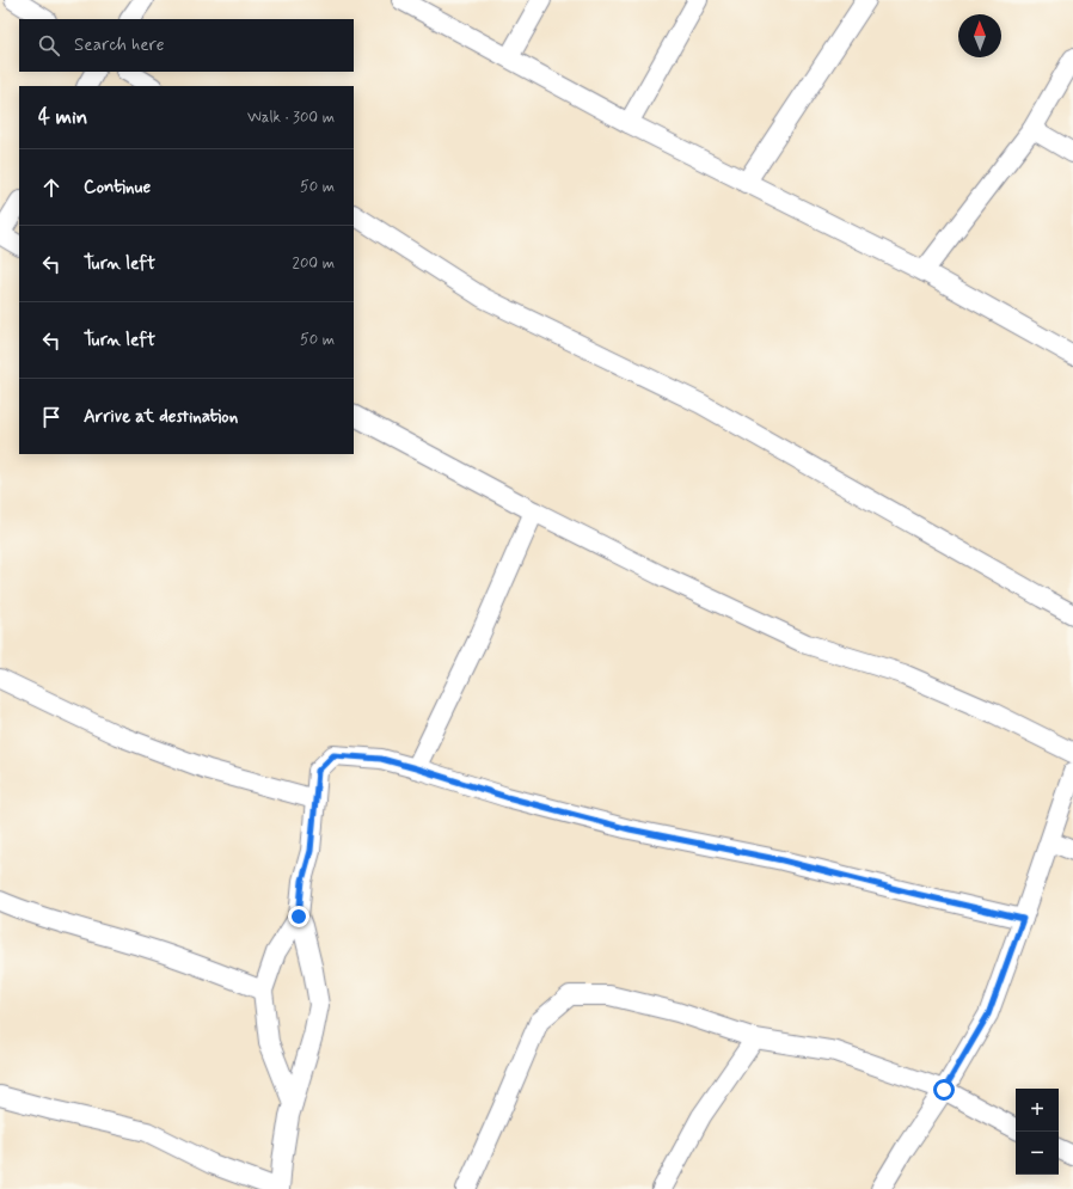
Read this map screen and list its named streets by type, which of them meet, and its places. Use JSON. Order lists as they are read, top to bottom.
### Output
{
  "north": "top",
  "page": {
    "search": "Search here",
    "heading": ["4 min", "Walk · 300 m"],
    "list": [
      ["Continue", "50 m"],
      ["Turn left", "200 m"],
      ["Turn left", "50 m"],
      "Arrive at destination"
    ],
    "map_buttons": ["+", "−"]
  }
}
